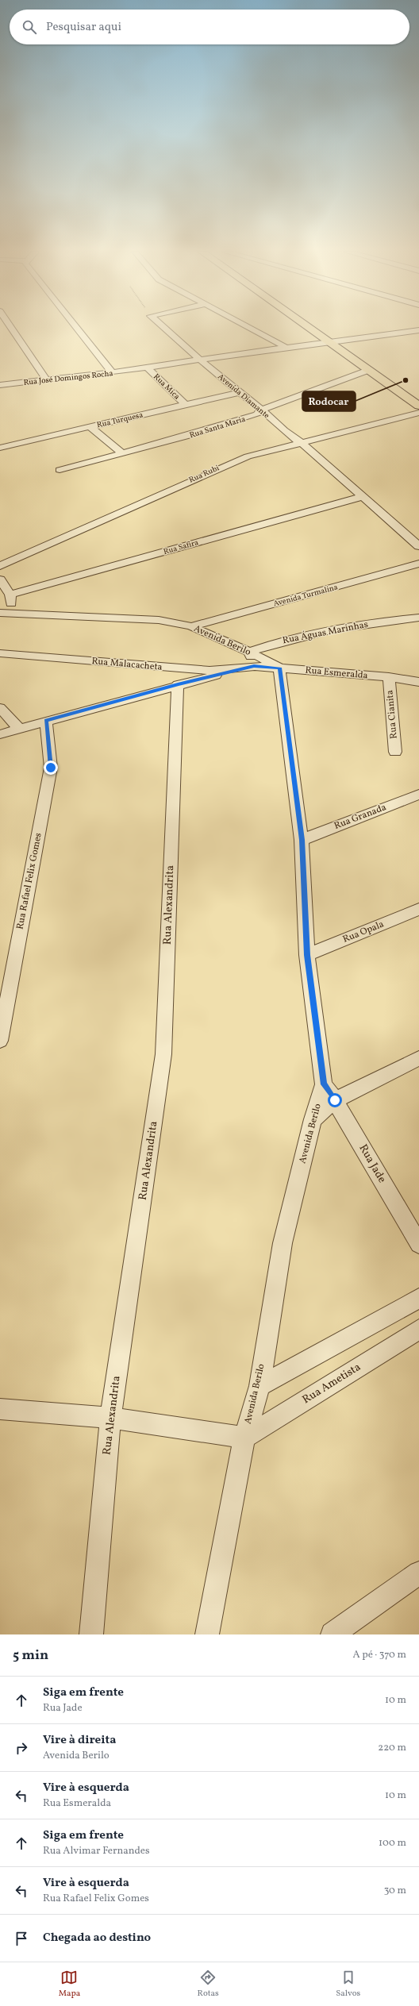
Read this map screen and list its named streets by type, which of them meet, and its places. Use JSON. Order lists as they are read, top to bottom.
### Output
{
  "streets": {
    "street": [
      "Rua José Domingos Rocha",
      "Rua Mica",
      "Avenida Diamante",
      "Rua Turquesa",
      "Rua Santa Maria",
      "Rua Rubi",
      "Rua Safira",
      "Avenida Turmalina",
      "Rua Águas Marinhas",
      "Avenida Berilo",
      "Rua Malacacheta",
      "Rua Esmeralda",
      "Rua Cianita",
      "Rua Granada",
      "Rua Rafael Felix Gomes",
      "Rua Alexandrita",
      "Rua Opala",
      "Rua Jade",
      "Rua Ametista"
    ]
  },
  "crossings": [
    ["Rua José Domingos Rocha", "Rua Mica"],
    ["Rua José Domingos Rocha", "Avenida Diamante"],
    ["Rua Mica", "Rua Turquesa"],
    ["Avenida Diamante", "Rua Turquesa"],
    ["Avenida Diamante", "Rua Santa Maria"],
    ["Avenida Diamante", "Rua Rubi"],
    ["Avenida Diamante", "Rua Safira"],
    ["Avenida Turmalina", "Avenida Berilo"],
    ["Rua Águas Marinhas", "Avenida Berilo"],
    ["Rua Águas Marinhas", "Rua Malacacheta"],
    ["Avenida Berilo", "Rua Malacacheta"],
    ["Avenida Berilo", "Rua Esmeralda"],
    ["Avenida Berilo", "Rua Granada"],
    ["Avenida Berilo", "Rua Opala"],
    ["Avenida Berilo", "Rua Jade"],
    ["Avenida Berilo", "Rua Ametista"],
    ["Rua Esmeralda", "Rua Cianita"]
  ],
  "places": ["Rodocar"],
  "page": {
    "search": "Pesquisar aqui",
    "heading": ["5 min", "A pé · 370 m"],
    "list": [
      ["Siga em frente", "Rua Jade", "10 m"],
      ["Vire à direita", "Avenida Berilo", "220 m"],
      ["Vire à esquerda", "Rua Esmeralda", "10 m"],
      ["Siga em frente", "Rua Alvimar Fernandes", "100 m"],
      ["Vire à esquerda", "Rua Rafael Felix Gomes", "30 m"],
      "Chegada ao destino"
    ],
    "nav": ["Mapa", "Rotas", "Salvos"]
  }
}
